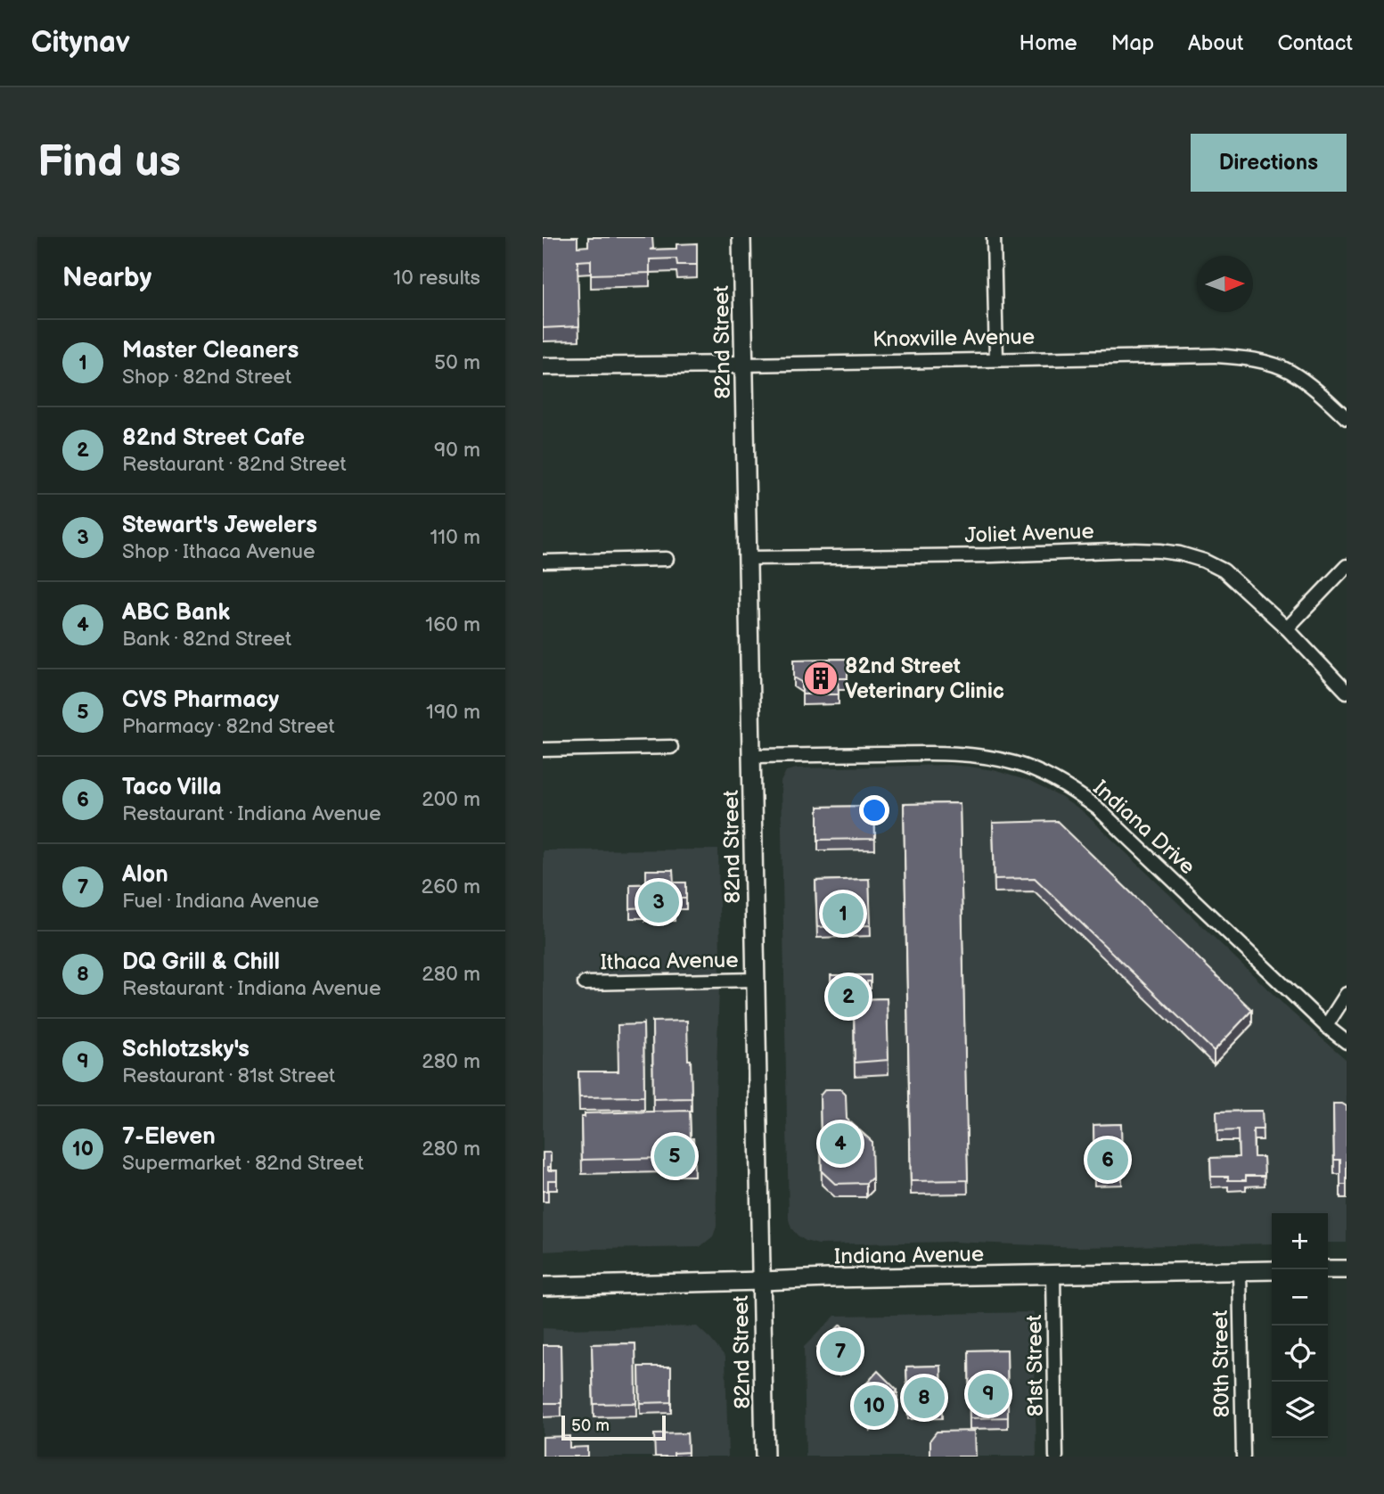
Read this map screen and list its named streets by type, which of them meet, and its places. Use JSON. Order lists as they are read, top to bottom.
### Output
{
  "streets": {
    "main road": ["82nd Street", "Indiana Avenue"],
    "street": [
      "Knoxville Avenue",
      "Joliet Avenue",
      "Indiana Drive",
      "Ithaca Avenue",
      "80th Street",
      "81st Street"
    ]
  },
  "crossings": [
    ["Knoxville Avenue", "82nd Street"],
    ["82nd Street", "Joliet Avenue"],
    ["82nd Street", "Indiana Drive"],
    ["82nd Street", "Ithaca Avenue"],
    ["82nd Street", "Indiana Avenue"],
    ["Indiana Avenue", "80th Street"],
    ["Indiana Avenue", "81st Street"]
  ],
  "places": {
    "building": ["82nd Street Veterinary Clinic"]
  },
  "scale_bar": "50 m",
  "north": "right",
  "page": {
    "header": "Citynav",
    "nav": [
      "Home",
      "Map",
      "About",
      "Contact"
    ],
    "buttons": "Directions",
    "title": "Find us",
    "heading": ["Nearby", "10 results"],
    "list": [
      {
        "mark": "1",
        "name": "Master Cleaners",
        "note": "Shop · 82nd Street",
        "value": "50 m"
      },
      {
        "mark": "2",
        "name": "82nd Street Cafe",
        "note": "Restaurant · 82nd Street",
        "value": "90 m"
      },
      {
        "mark": "3",
        "name": "Stewart's Jewelers",
        "note": "Shop · Ithaca Avenue",
        "value": "110 m"
      },
      {
        "mark": "4",
        "name": "ABC Bank",
        "note": "Bank · 82nd Street",
        "value": "160 m"
      },
      {
        "mark": "5",
        "name": "CVS Pharmacy",
        "note": "Pharmacy · 82nd Street",
        "value": "190 m"
      },
      {
        "mark": "6",
        "name": "Taco Villa",
        "note": "Restaurant · Indiana Avenue",
        "value": "200 m"
      },
      {
        "mark": "7",
        "name": "Alon",
        "note": "Fuel · Indiana Avenue",
        "value": "260 m"
      },
      {
        "mark": "8",
        "name": "DQ Grill & Chill",
        "note": "Restaurant · Indiana Avenue",
        "value": "280 m"
      },
      {
        "mark": "9",
        "name": "Schlotzsky's",
        "note": "Restaurant · 81st Street",
        "value": "280 m"
      },
      {
        "mark": "10",
        "name": "7-Eleven",
        "note": "Supermarket · 82nd Street",
        "value": "280 m"
      }
    ],
    "pins": [
      "3",
      "1",
      "2",
      "4",
      "5",
      "6",
      "7",
      "9",
      "8",
      "10"
    ],
    "map_buttons": ["+", "−"],
    "scale": "50 m"
  }
}
